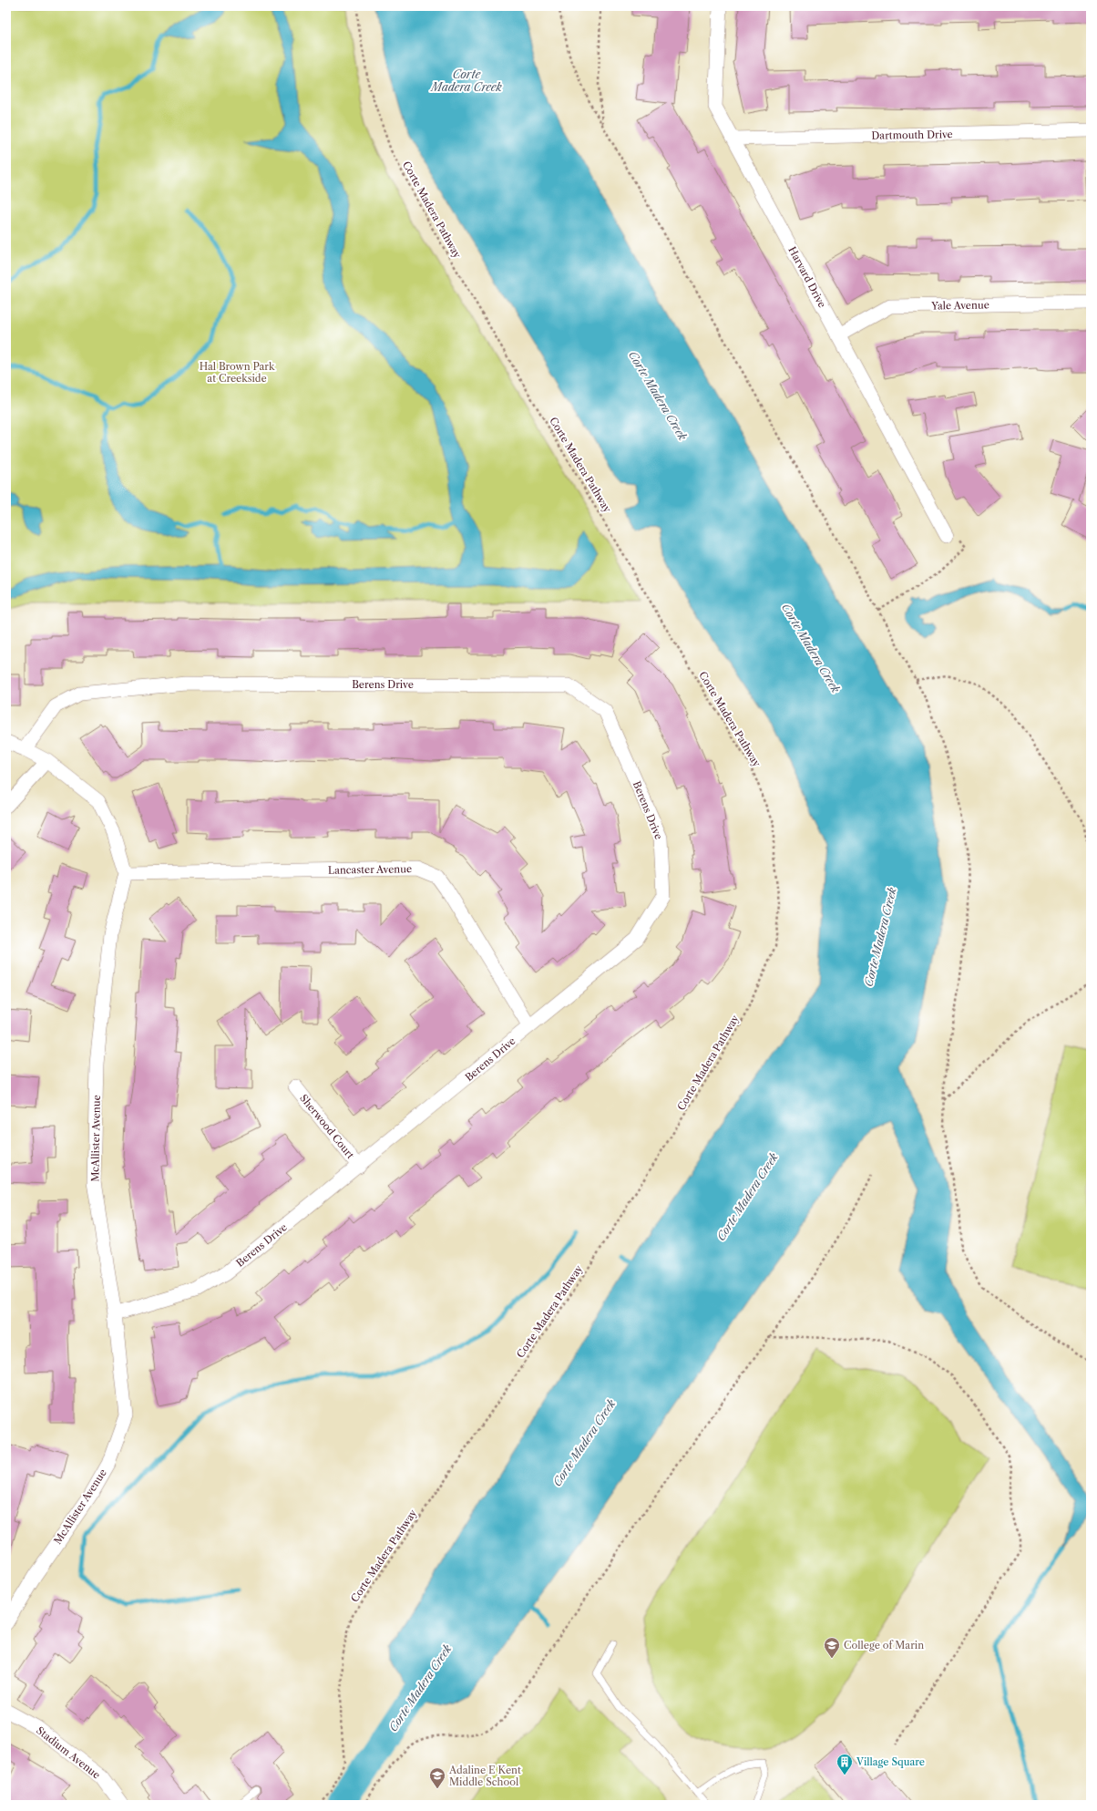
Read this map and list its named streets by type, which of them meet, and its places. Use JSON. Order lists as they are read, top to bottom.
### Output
{
  "streets": {
    "street": [
      "Dartmouth Drive",
      "Harvard Drive",
      "Yale Avenue",
      "Berens Drive",
      "Lancaster Avenue",
      "Sherwood Court",
      "McAllister Avenue",
      "Stadium Avenue"
    ],
    "path": ["Corte Madera Pathway"]
  },
  "crossings": [
    ["Dartmouth Drive", "Harvard Drive"],
    ["Harvard Drive", "Yale Avenue"],
    ["Berens Drive", "Lancaster Avenue"],
    ["Berens Drive", "Sherwood Court"],
    ["Berens Drive", "McAllister Avenue"],
    ["Lancaster Avenue", "McAllister Avenue"]
  ],
  "water": ["Corte Madera Creek"],
  "parks": ["Hal Brown Park at Creekside"],
  "places": {
    "school or university": ["College of Marin", "Adaline E Kent Middle School"],
    "building": ["Village Square"]
  }
}
